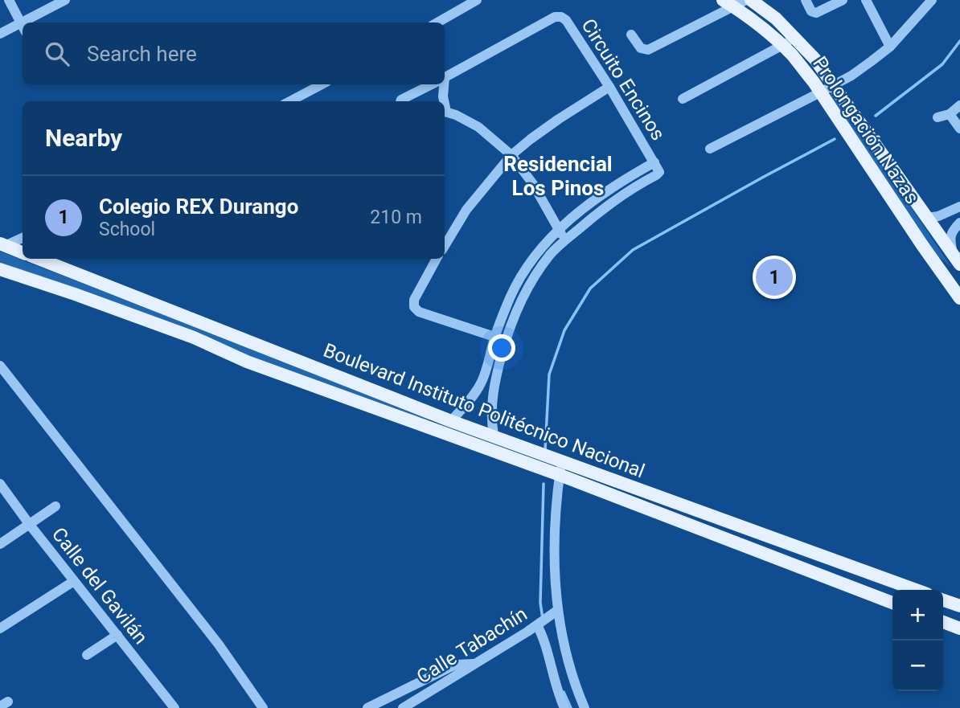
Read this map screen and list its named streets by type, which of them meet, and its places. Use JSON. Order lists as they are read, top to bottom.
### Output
{
  "streets": {
    "main road": ["Prolongación Nazas", "Boulevard Instituto Politécnico Nacional"],
    "street": ["Circuito Encinos", "Calle del Gavilán", "Calle Tabachín"]
  },
  "districts": ["Residencial Los Pinos"],
  "page": {
    "search": "Search here",
    "heading": "Nearby",
    "list": [
      {
        "mark": "1",
        "name": "Colegio REX Durango",
        "note": "School",
        "value": "210 m"
      }
    ],
    "pins": "1",
    "map_buttons": ["+", "−"]
  }
}
